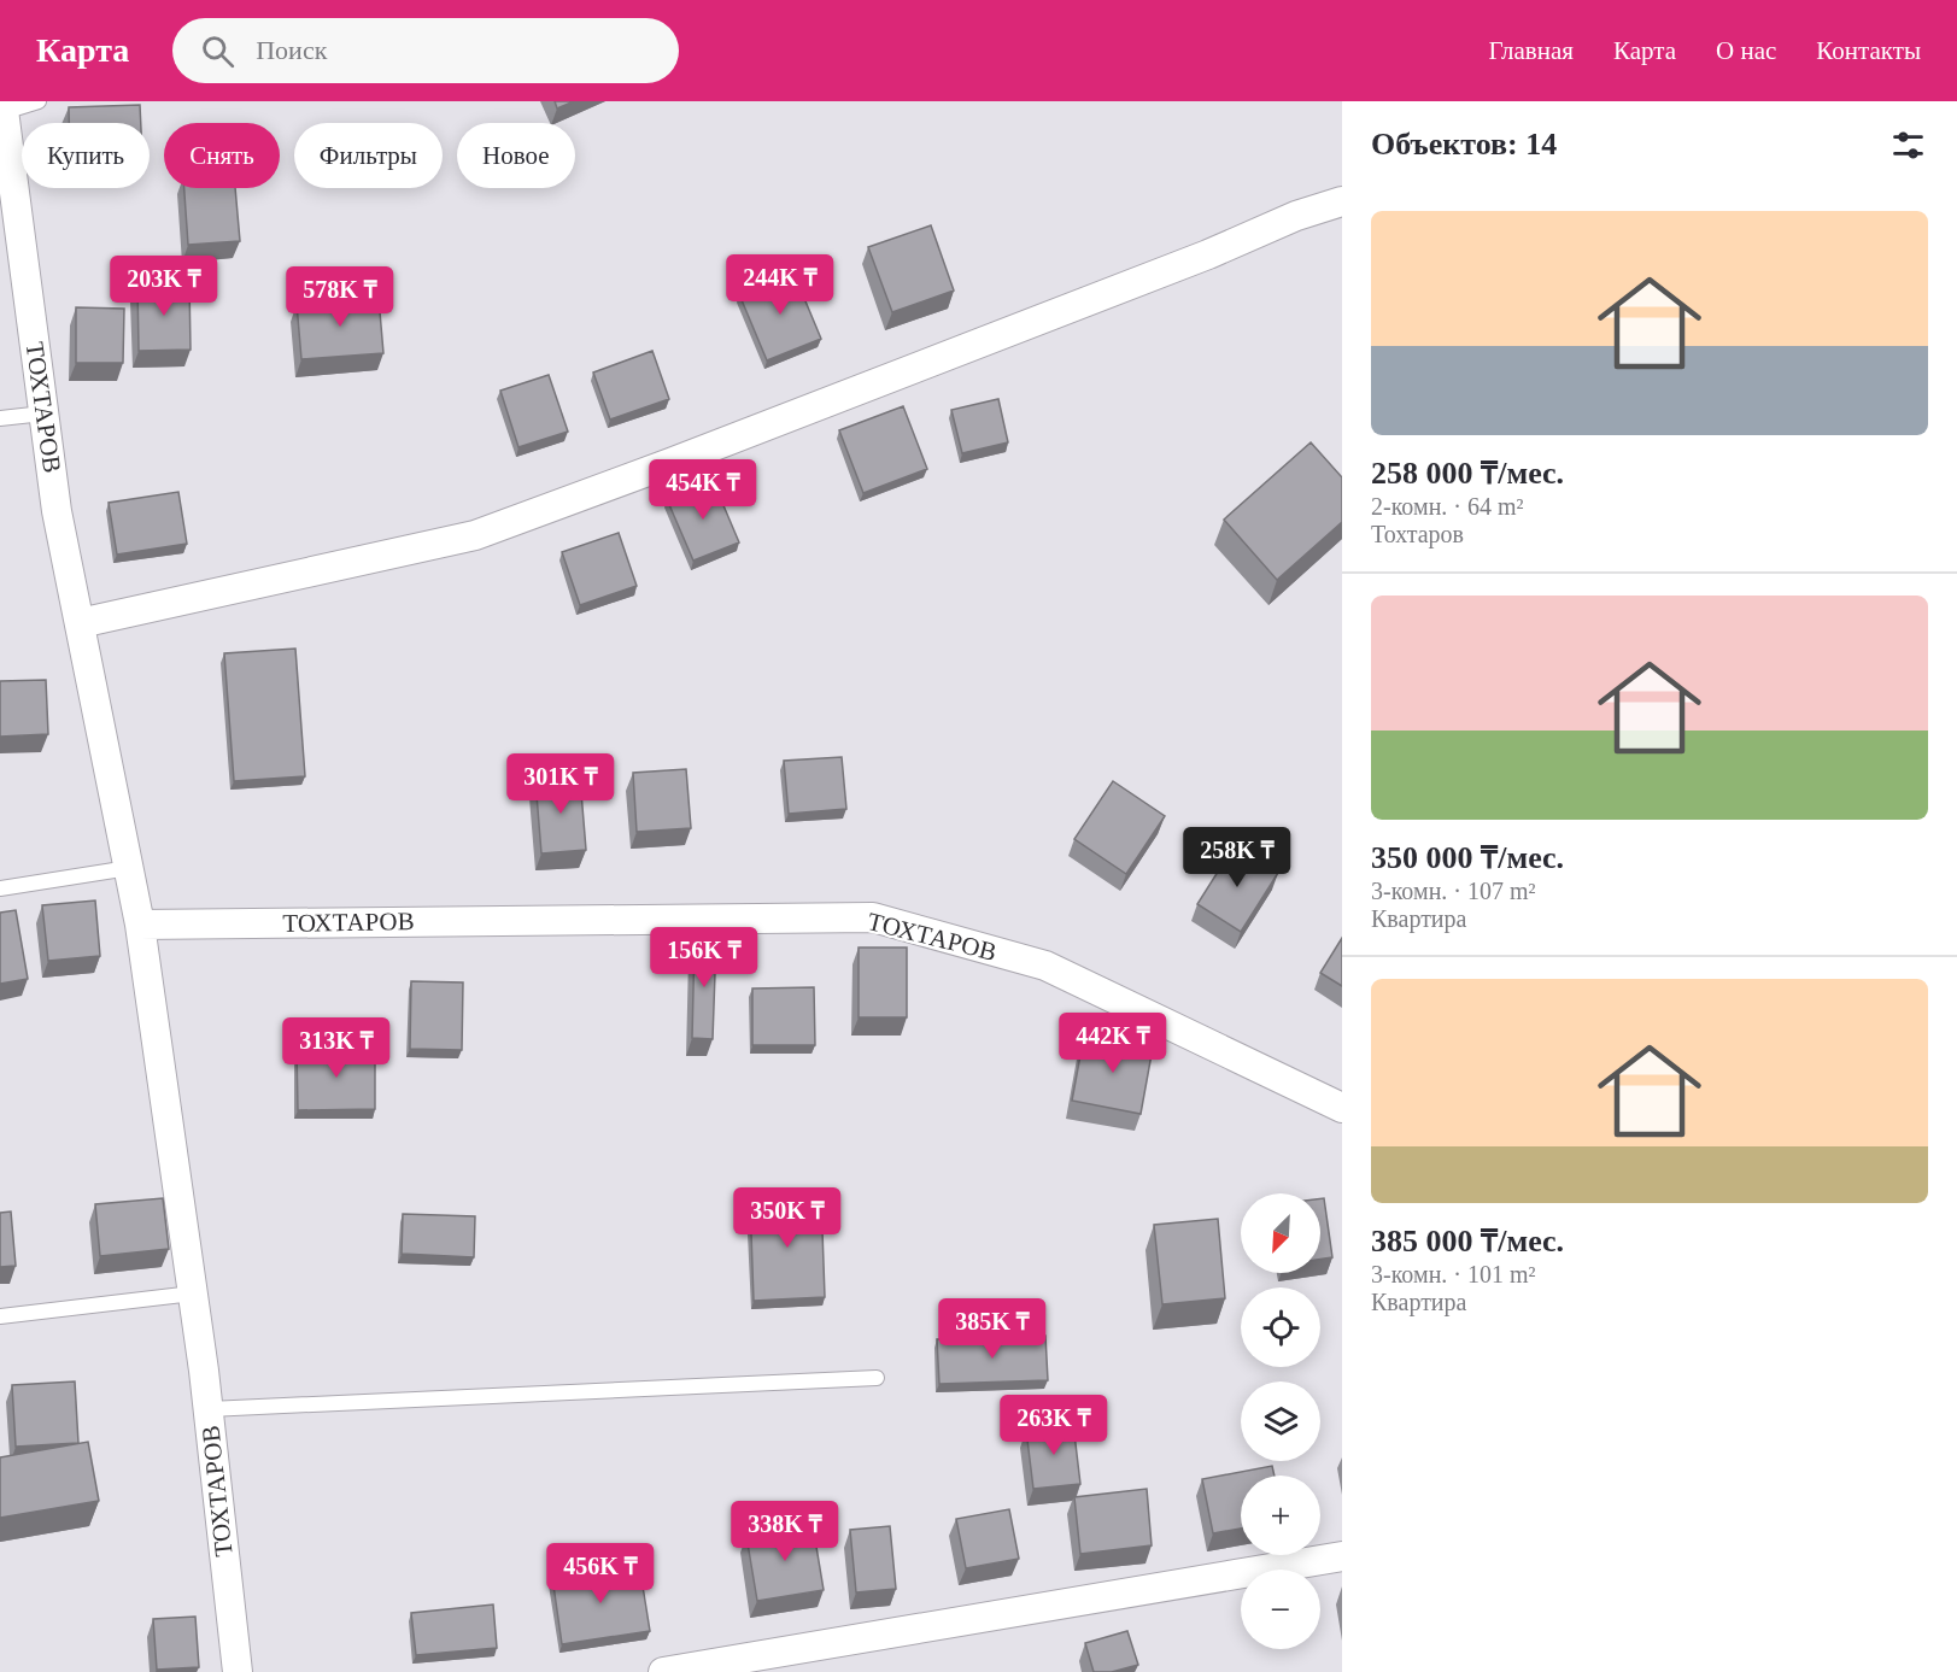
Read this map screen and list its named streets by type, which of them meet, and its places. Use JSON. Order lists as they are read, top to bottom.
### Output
{
  "streets": {
    "street": ["ТОХТАРОВ"]
  },
  "north": "bottom left",
  "page": {
    "header": "Карта",
    "search": "Поиск",
    "nav": [
      "Главная",
      "Карта",
      "О нас",
      "Контакты"
    ],
    "heading": "Объектов: 14",
    "chip": [
      "Купить",
      "Снять",
      "Фильтры",
      "Новое"
    ],
    "list": [
      {
        "name": "258 000 ₸/мес.",
        "note": "2-комн. · 64 m² · Тохтаров"
      },
      {
        "name": "350 000 ₸/мес.",
        "note": "3-комн. · 107 m² · Квартира"
      },
      {
        "name": "385 000 ₸/мес.",
        "note": "3-комн. · 101 m² · Квартира"
      }
    ],
    "price": [
      "244K ₸",
      "203K ₸",
      "578K ₸",
      "454K ₸",
      "301K ₸",
      "258K ₸",
      "156K ₸",
      "442K ₸",
      "313K ₸",
      "350K ₸",
      "385K ₸",
      "263K ₸",
      "338K ₸",
      "456K ₸"
    ],
    "map_buttons": ["+", "−"]
  }
}
